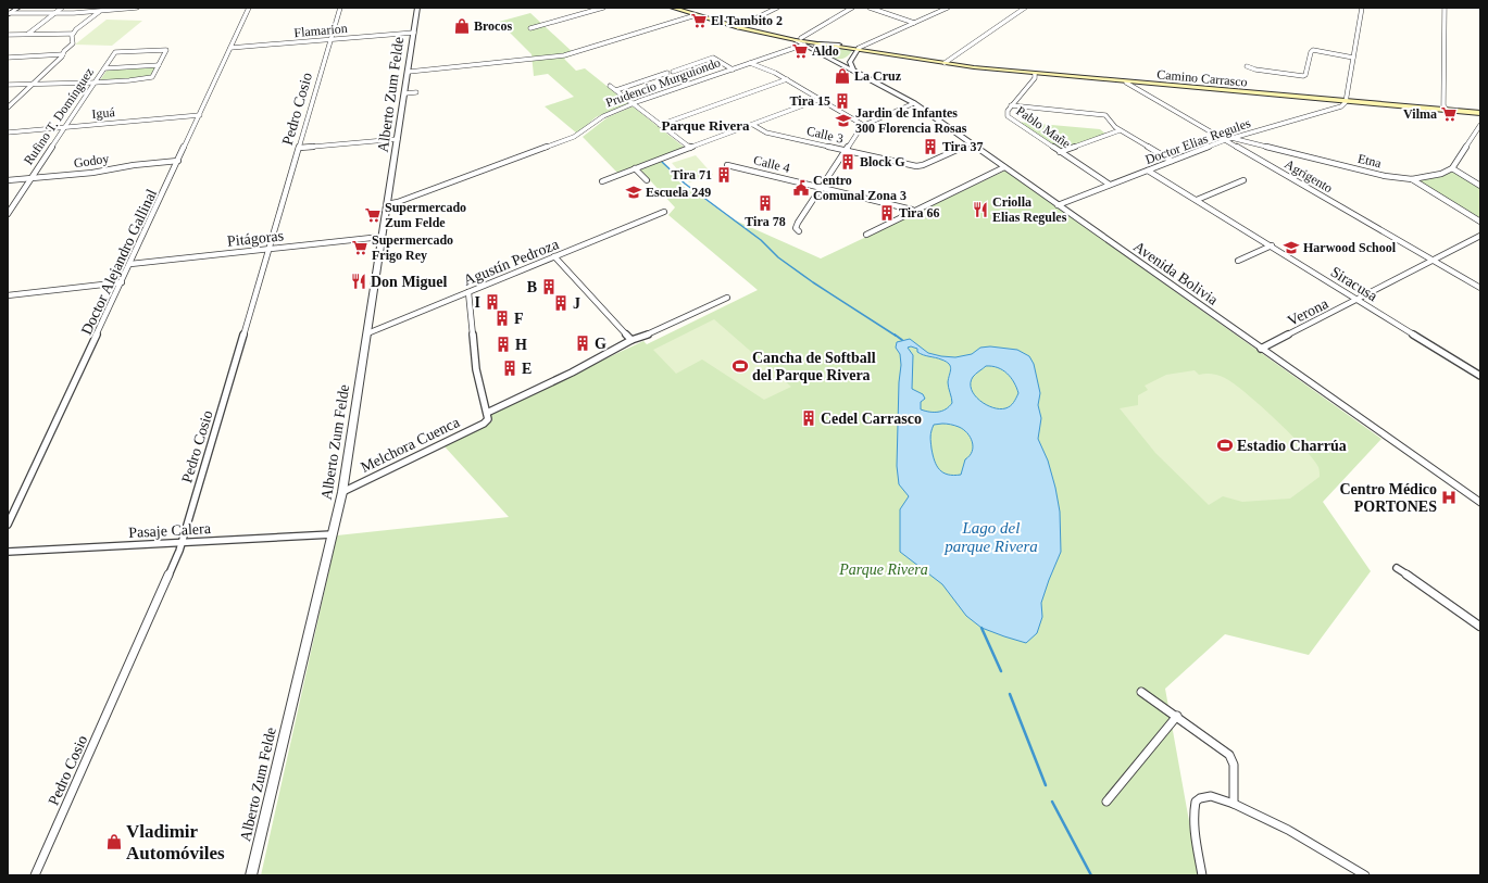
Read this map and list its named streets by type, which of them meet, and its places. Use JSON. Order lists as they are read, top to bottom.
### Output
{
  "streets": {
    "main road": ["Camino Carrasco"],
    "street": [
      "Flamarion",
      "Prudencio Murguiondo",
      "Alberto Zum Felde",
      "Pedro Cosio",
      "Iguá",
      "Rufino T. Domínguez",
      "Pablo Mañe",
      "Calle 3",
      "Doctor Elias Regules",
      "Godoy",
      "Etna",
      "Calle 4",
      "Agrigento",
      "Pitágoras",
      "Doctor Alejandro Gallinal",
      "Agustín Pedroza",
      "Avenida Bolivia",
      "Siracusa",
      "Verona",
      "Melchora Cuenca",
      "Pasaje Calera"
    ]
  },
  "crossings": [
    ["Flamarion", "Alberto Zum Felde"],
    ["Flamarion", "Pedro Cosio"],
    ["Flamarion", "Doctor Alejandro Gallinal"],
    ["Camino Carrasco", "Pablo Mañe"],
    ["Camino Carrasco", "Doctor Elias Regules"],
    ["Camino Carrasco", "Agrigento"],
    ["Camino Carrasco", "Avenida Bolivia"],
    ["Prudencio Murguiondo", "Alberto Zum Felde"],
    ["Prudencio Murguiondo", "Avenida Bolivia"],
    ["Alberto Zum Felde", "Pitágoras"],
    ["Alberto Zum Felde", "Agustín Pedroza"],
    ["Alberto Zum Felde", "Melchora Cuenca"],
    ["Alberto Zum Felde", "Pasaje Calera"],
    ["Pedro Cosio", "Pitágoras"],
    ["Pedro Cosio", "Pasaje Calera"],
    ["Iguá", "Rufino T. Domínguez"],
    ["Iguá", "Doctor Alejandro Gallinal"],
    ["Rufino T. Domínguez", "Godoy"],
    ["Pablo Mañe", "Doctor Elias Regules"],
    ["Calle 3", "Avenida Bolivia"],
    ["Doctor Elias Regules", "Etna"],
    ["Doctor Elias Regules", "Agrigento"],
    ["Doctor Elias Regules", "Avenida Bolivia"],
    ["Doctor Elias Regules", "Siracusa"],
    ["Godoy", "Doctor Alejandro Gallinal"],
    ["Agrigento", "Verona"],
    ["Pitágoras", "Doctor Alejandro Gallinal"],
    ["Avenida Bolivia", "Verona"],
    ["Siracusa", "Verona"]
  ],
  "districts": ["Parque Rivera"],
  "water": ["Lago del parque Rivera"],
  "parks": ["Parque Rivera"],
  "places": {
    "supermarket": [
      "El Tambito 2",
      "Aldo",
      "Vilma",
      "Supermercado Zum Felde",
      "Supermercado Frigo Rey"
    ],
    "shop": ["Brocos", "La Cruz", "Vladimir Automóviles"],
    "building": [
      "Tira 15",
      "Tira 37",
      "Block G",
      "Tira 71",
      "Tira 78",
      "Tira 66",
      "B",
      "I",
      "J",
      "F",
      "G",
      "H",
      "E",
      "Cedel Carrasco"
    ],
    "school or university": ["Jardin de Infantes 300 Florencia Rosas", "Escuela 249", "Harwood School"],
    "public building": ["Centro Comunal Zona 3"],
    "restaurant": ["Criolla Elias Regules", "Don Miguel"],
    "sports": ["Cancha de Softball del Parque Rivera", "Estadio Charrúa"],
    "hospital": ["Centro Médico PORTONES"]
  }
}
